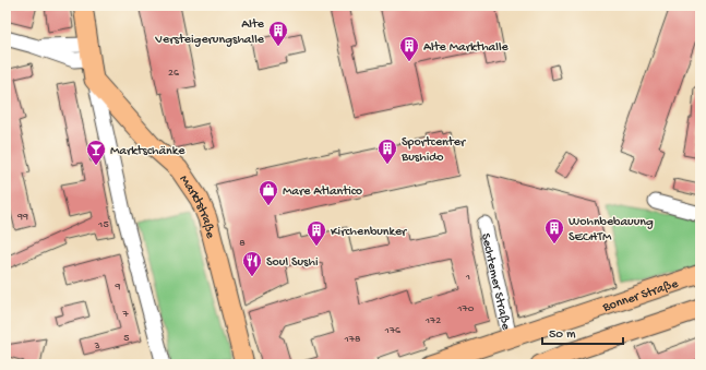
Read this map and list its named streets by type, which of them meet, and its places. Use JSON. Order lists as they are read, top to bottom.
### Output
{
  "streets": {
    "main road": ["Marktstraße", "Bonner Straße"],
    "street": ["Sechtemer Straße"]
  },
  "crossings": [
    ["Sechtemer Straße", "Bonner Straße"]
  ],
  "places": {
    "building": [
      "Alte Versteigerungshalle",
      "Alte Markthalle",
      "Sportcenter Bushido",
      "Wohnbebauung SECHTM",
      "Kirchenbunker"
    ],
    "bar": ["Marktschänke"],
    "shop": ["Mare Atlantico"],
    "restaurant": ["Soul Sushi"]
  },
  "house_numbers": [
    "26",
    "99",
    "15",
    "8",
    "1",
    "9",
    "170",
    "7",
    "172",
    "176",
    "5",
    "178",
    "3"
  ],
  "scale_bar": "50 m"
}
